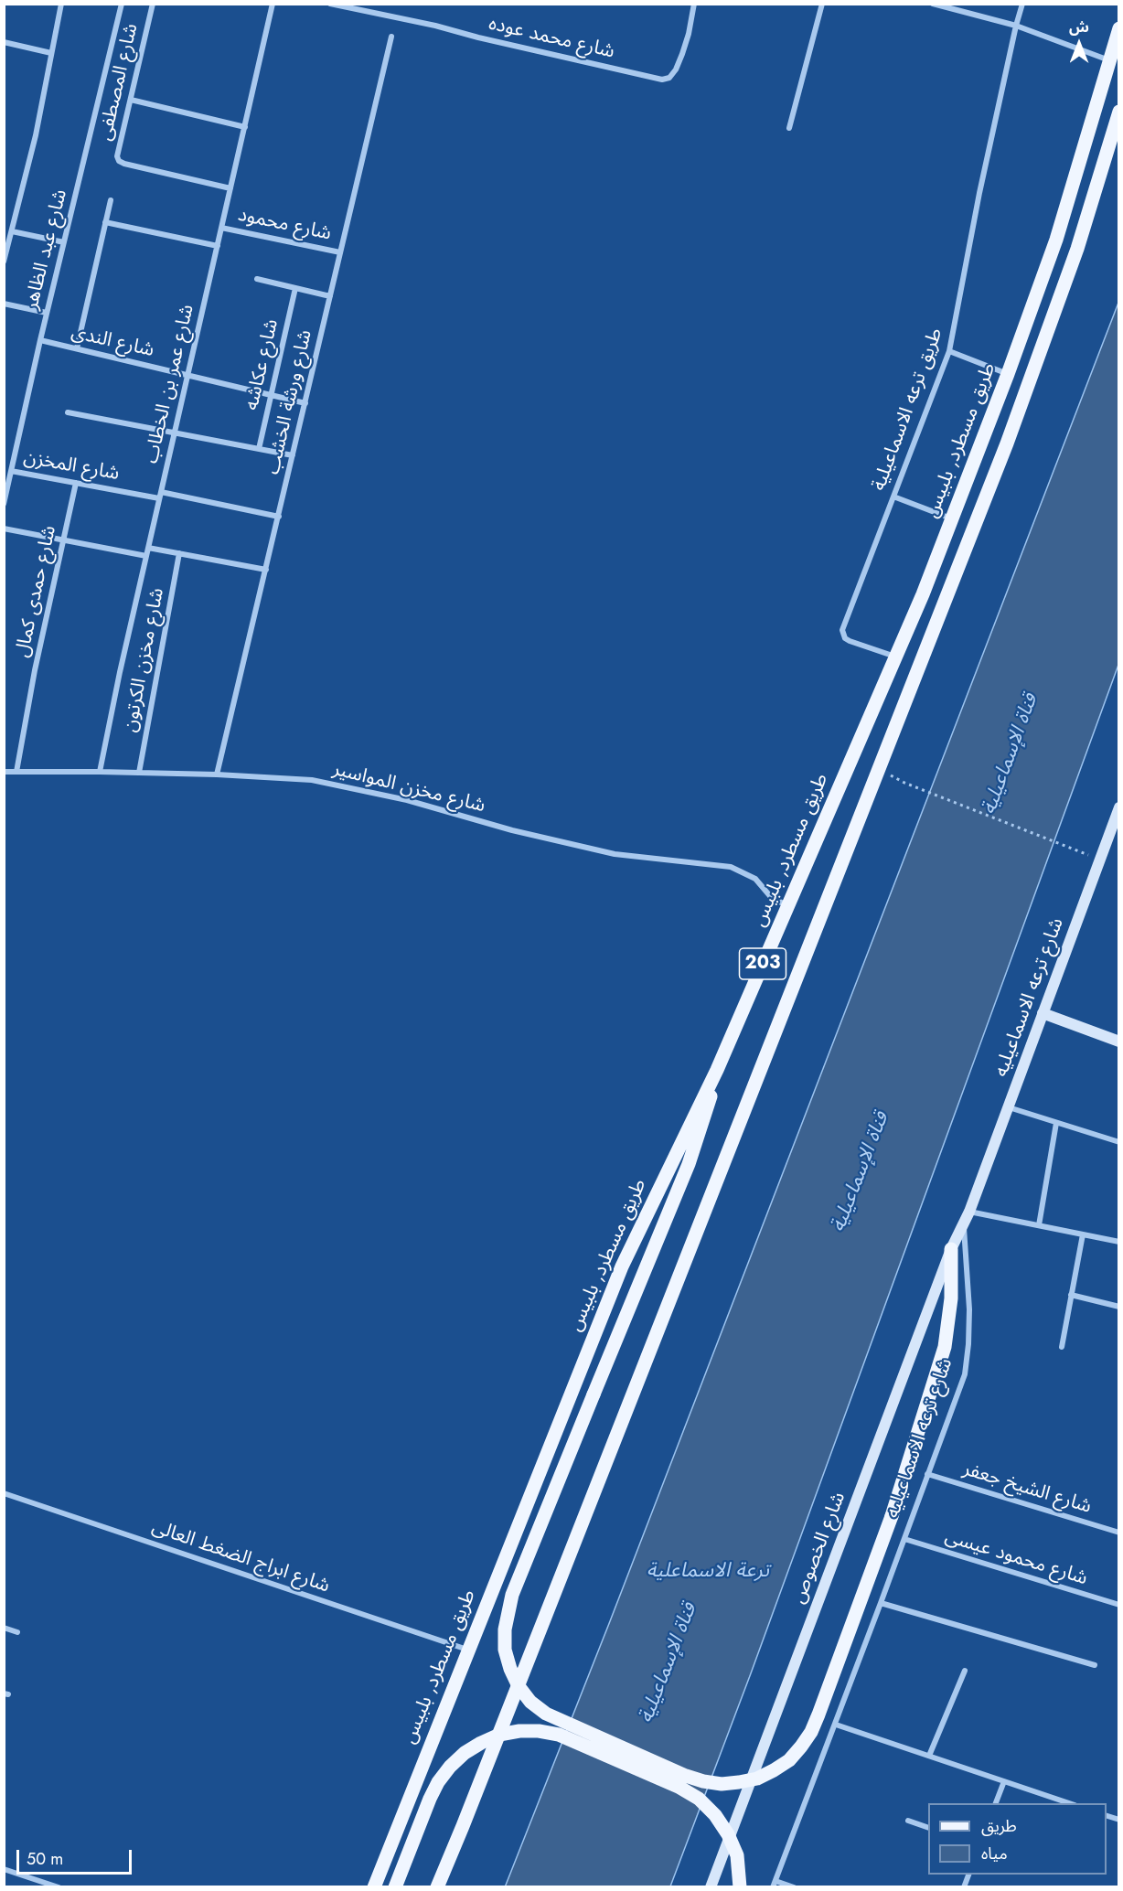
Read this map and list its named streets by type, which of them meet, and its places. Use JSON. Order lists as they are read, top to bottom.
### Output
{
  "streets": {
    "main road": [
      "طريق مسطرد, بلبيس",
      "203",
      "شارع ترعه الاسماعيليه",
      "شارع الخصوص"
    ],
    "street": [
      "شارع محمد عوده",
      "شارع المصطفى",
      "شارع محمود",
      "شارع عبد الظاهر",
      "شارع الندى",
      "شارع عكاشه",
      "شارع عمر بن الخطاب",
      "شارع ورشة الخشب",
      "طريق ترعه الاسماعيلية",
      "شارع المخزن",
      "شارع حمدى كمال",
      "شارع مخزن الكرتون",
      "شارع مخزن المواسير",
      "شارع الشيخ جعفر",
      "شارع ابراج الضغط العالى",
      "شارع محمود عيسى"
    ]
  },
  "crossings": [
    ["شارع المصطفى", "شارع عمر بن الخطاب"],
    ["شارع محمود", "شارع عمر بن الخطاب"],
    ["شارع محمود", "شارع ورشة الخشب"],
    ["شارع عبد الظاهر", "شارع الندى"],
    ["شارع عبد الظاهر", "شارع المخزن"],
    ["شارع الندى", "شارع عكاشه"],
    ["شارع الندى", "شارع عمر بن الخطاب"],
    ["شارع الندى", "شارع ورشة الخشب"],
    ["شارع عمر بن الخطاب", "شارع المخزن"],
    ["شارع عمر بن الخطاب", "شارع مخزن المواسير"],
    ["شارع ورشة الخشب", "شارع المخزن"],
    ["شارع ورشة الخشب", "شارع مخزن المواسير"],
    ["طريق ترعه الاسماعيلية", "طريق مسطرد, بلبيس"],
    ["طريق مسطرد, بلبيس", "شارع مخزن المواسير"],
    ["طريق مسطرد, بلبيس", "شارع ابراج الضغط العالى"],
    ["شارع المخزن", "شارع حمدى كمال"],
    ["شارع حمدى كمال", "شارع مخزن المواسير"],
    ["شارع مخزن الكرتون", "شارع مخزن المواسير"],
    ["شارع ترعه الاسماعيليه", "شارع الشيخ جعفر"],
    ["شارع ترعه الاسماعيليه", "شارع الخصوص"],
    ["شارع ترعه الاسماعيليه", "شارع محمود عيسى"]
  ],
  "water": ["قناة الإسماعيلية", "ترعة الاسماعلية"],
  "legend": ["طريق", "مياه"],
  "scale_bar": "50 m",
  "north": "top"
}
